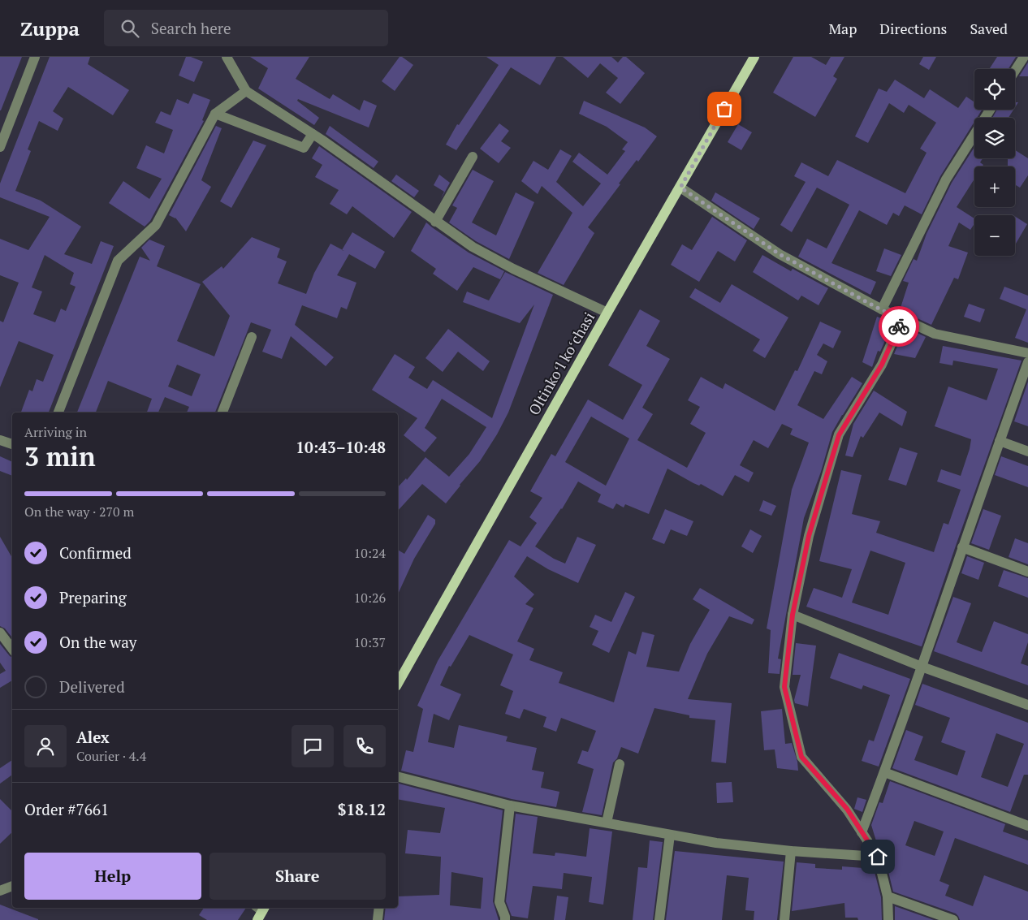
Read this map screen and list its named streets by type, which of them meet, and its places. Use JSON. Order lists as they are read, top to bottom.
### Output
{
  "streets": {
    "main road": ["Oltinkoʻl koʻchasi"]
  },
  "page": {
    "header": "Zuppa",
    "search": "Search here",
    "nav": ["Map", "Directions", "Saved"],
    "map_buttons": ["+", "−"],
    "heading": ["3 min", "Arriving in", "10:43–10:48"],
    "panel": [
      "Alex",
      "Courier · 4.4",
      "Order #7661",
      "$18.12"
    ],
    "bar": "On the way · 270 m",
    "list": [
      ["Confirmed", "10:24"],
      ["Preparing", "10:26"],
      ["On the way", "10:37"],
      "Delivered"
    ],
    "buttons": ["Help", "Share"]
  }
}
